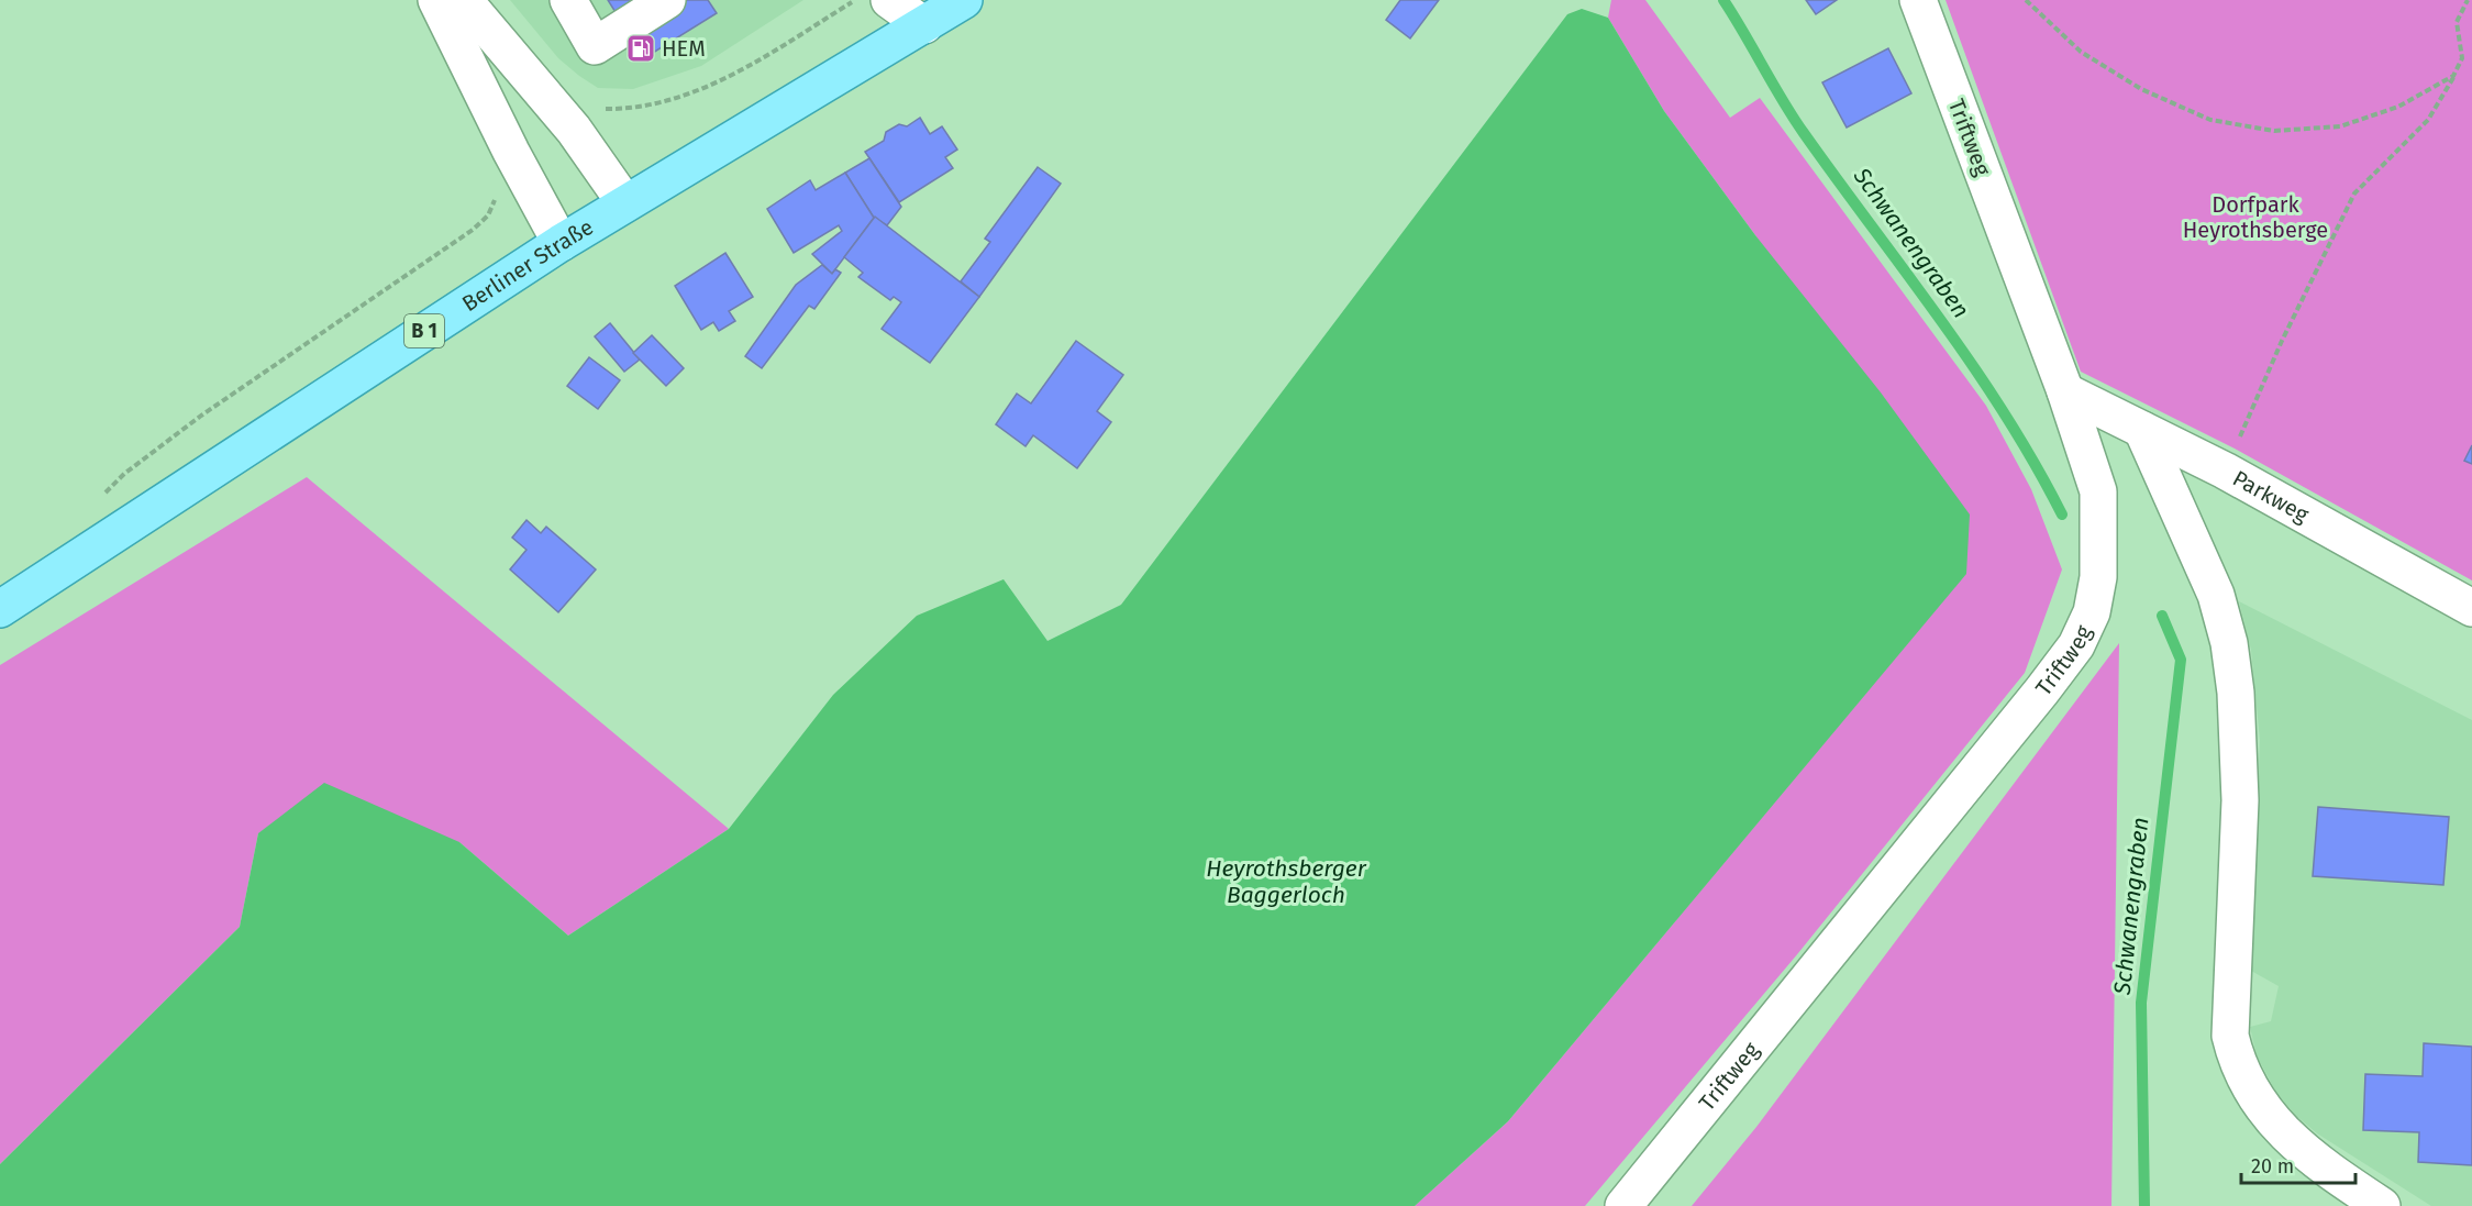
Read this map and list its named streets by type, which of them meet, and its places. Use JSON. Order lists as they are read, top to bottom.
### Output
{
  "streets": {
    "main road": ["Berliner Straße", "B 1"],
    "street": ["Triftweg", "Parkweg"]
  },
  "crossings": [
    ["Triftweg", "Parkweg"]
  ],
  "water": ["Schwanengraben", "Heyrothsberger Baggerloch"],
  "parks": ["Dorfpark Heyrothsberge"],
  "places": {
    "fuel station": ["HEM"]
  },
  "scale_bar": "20 m"
}
